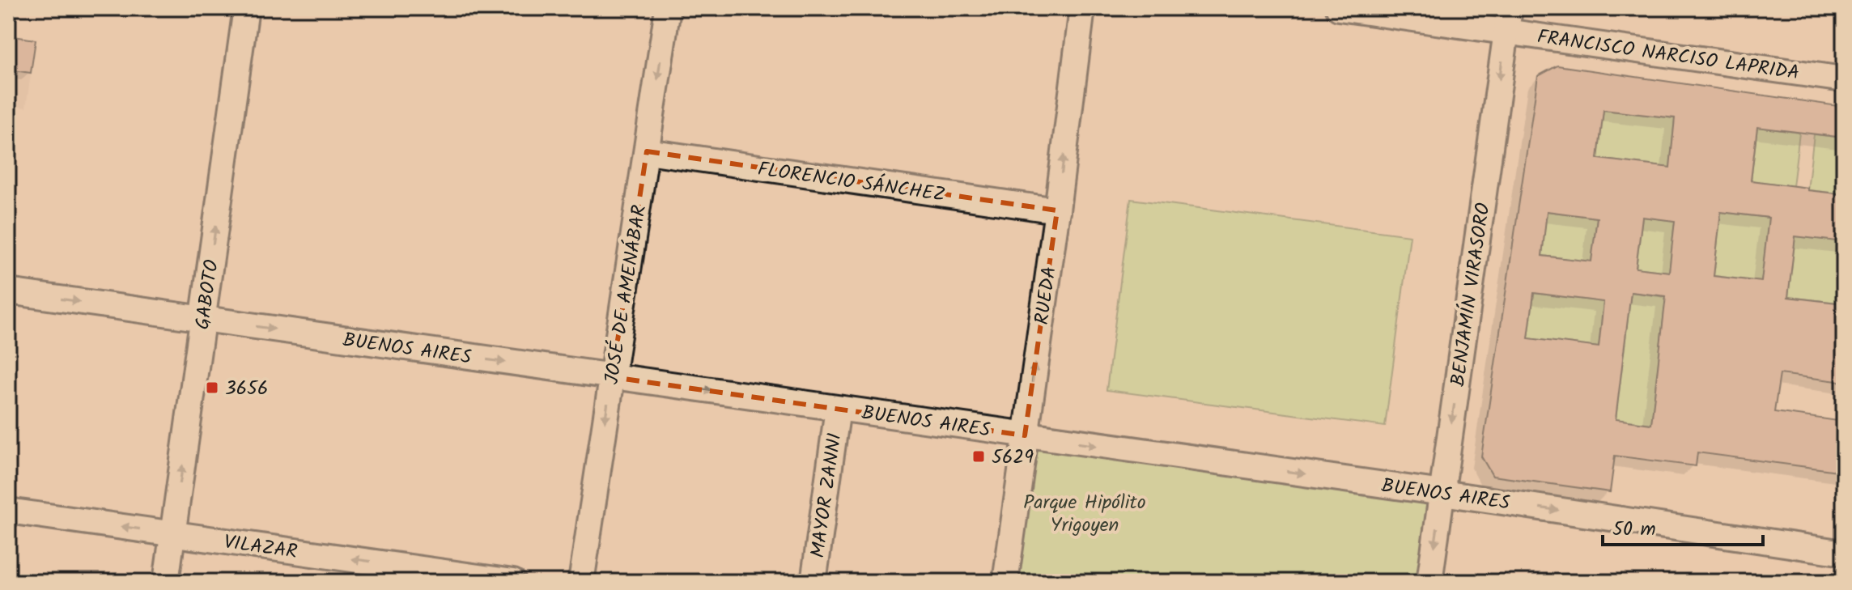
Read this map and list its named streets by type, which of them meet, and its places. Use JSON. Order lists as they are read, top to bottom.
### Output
{
  "streets": {
    "street": [
      "FRANCISCO NARCISO LAPRIDA",
      "FLORENCIO SÁNCHEZ",
      "GABOTO",
      "JOSÉ DE AMENÁBAR",
      "BENJAMÍN VIRASORO",
      "RUEDA",
      "BUENOS AIRES",
      "MAYOR ZANNI",
      "VILAZAR"
    ]
  },
  "crossings": [
    ["FRANCISCO NARCISO LAPRIDA", "BENJAMÍN VIRASORO"],
    ["FLORENCIO SÁNCHEZ", "JOSÉ DE AMENÁBAR"],
    ["FLORENCIO SÁNCHEZ", "RUEDA"],
    ["GABOTO", "BUENOS AIRES"],
    ["GABOTO", "VILAZAR"],
    ["JOSÉ DE AMENÁBAR", "BUENOS AIRES"],
    ["BENJAMÍN VIRASORO", "BUENOS AIRES"],
    ["RUEDA", "BUENOS AIRES"],
    ["BUENOS AIRES", "MAYOR ZANNI"]
  ],
  "one_way": [
    "GABOTO",
    "JOSÉ DE AMENÁBAR",
    "BENJAMÍN VIRASORO",
    "RUEDA",
    "BUENOS AIRES",
    "VILAZAR"
  ],
  "parks": ["Parque Hipólito Yrigoyen"],
  "places": {
    "transit": ["3656", "5629"]
  },
  "scale_bar": "50 m"
}
